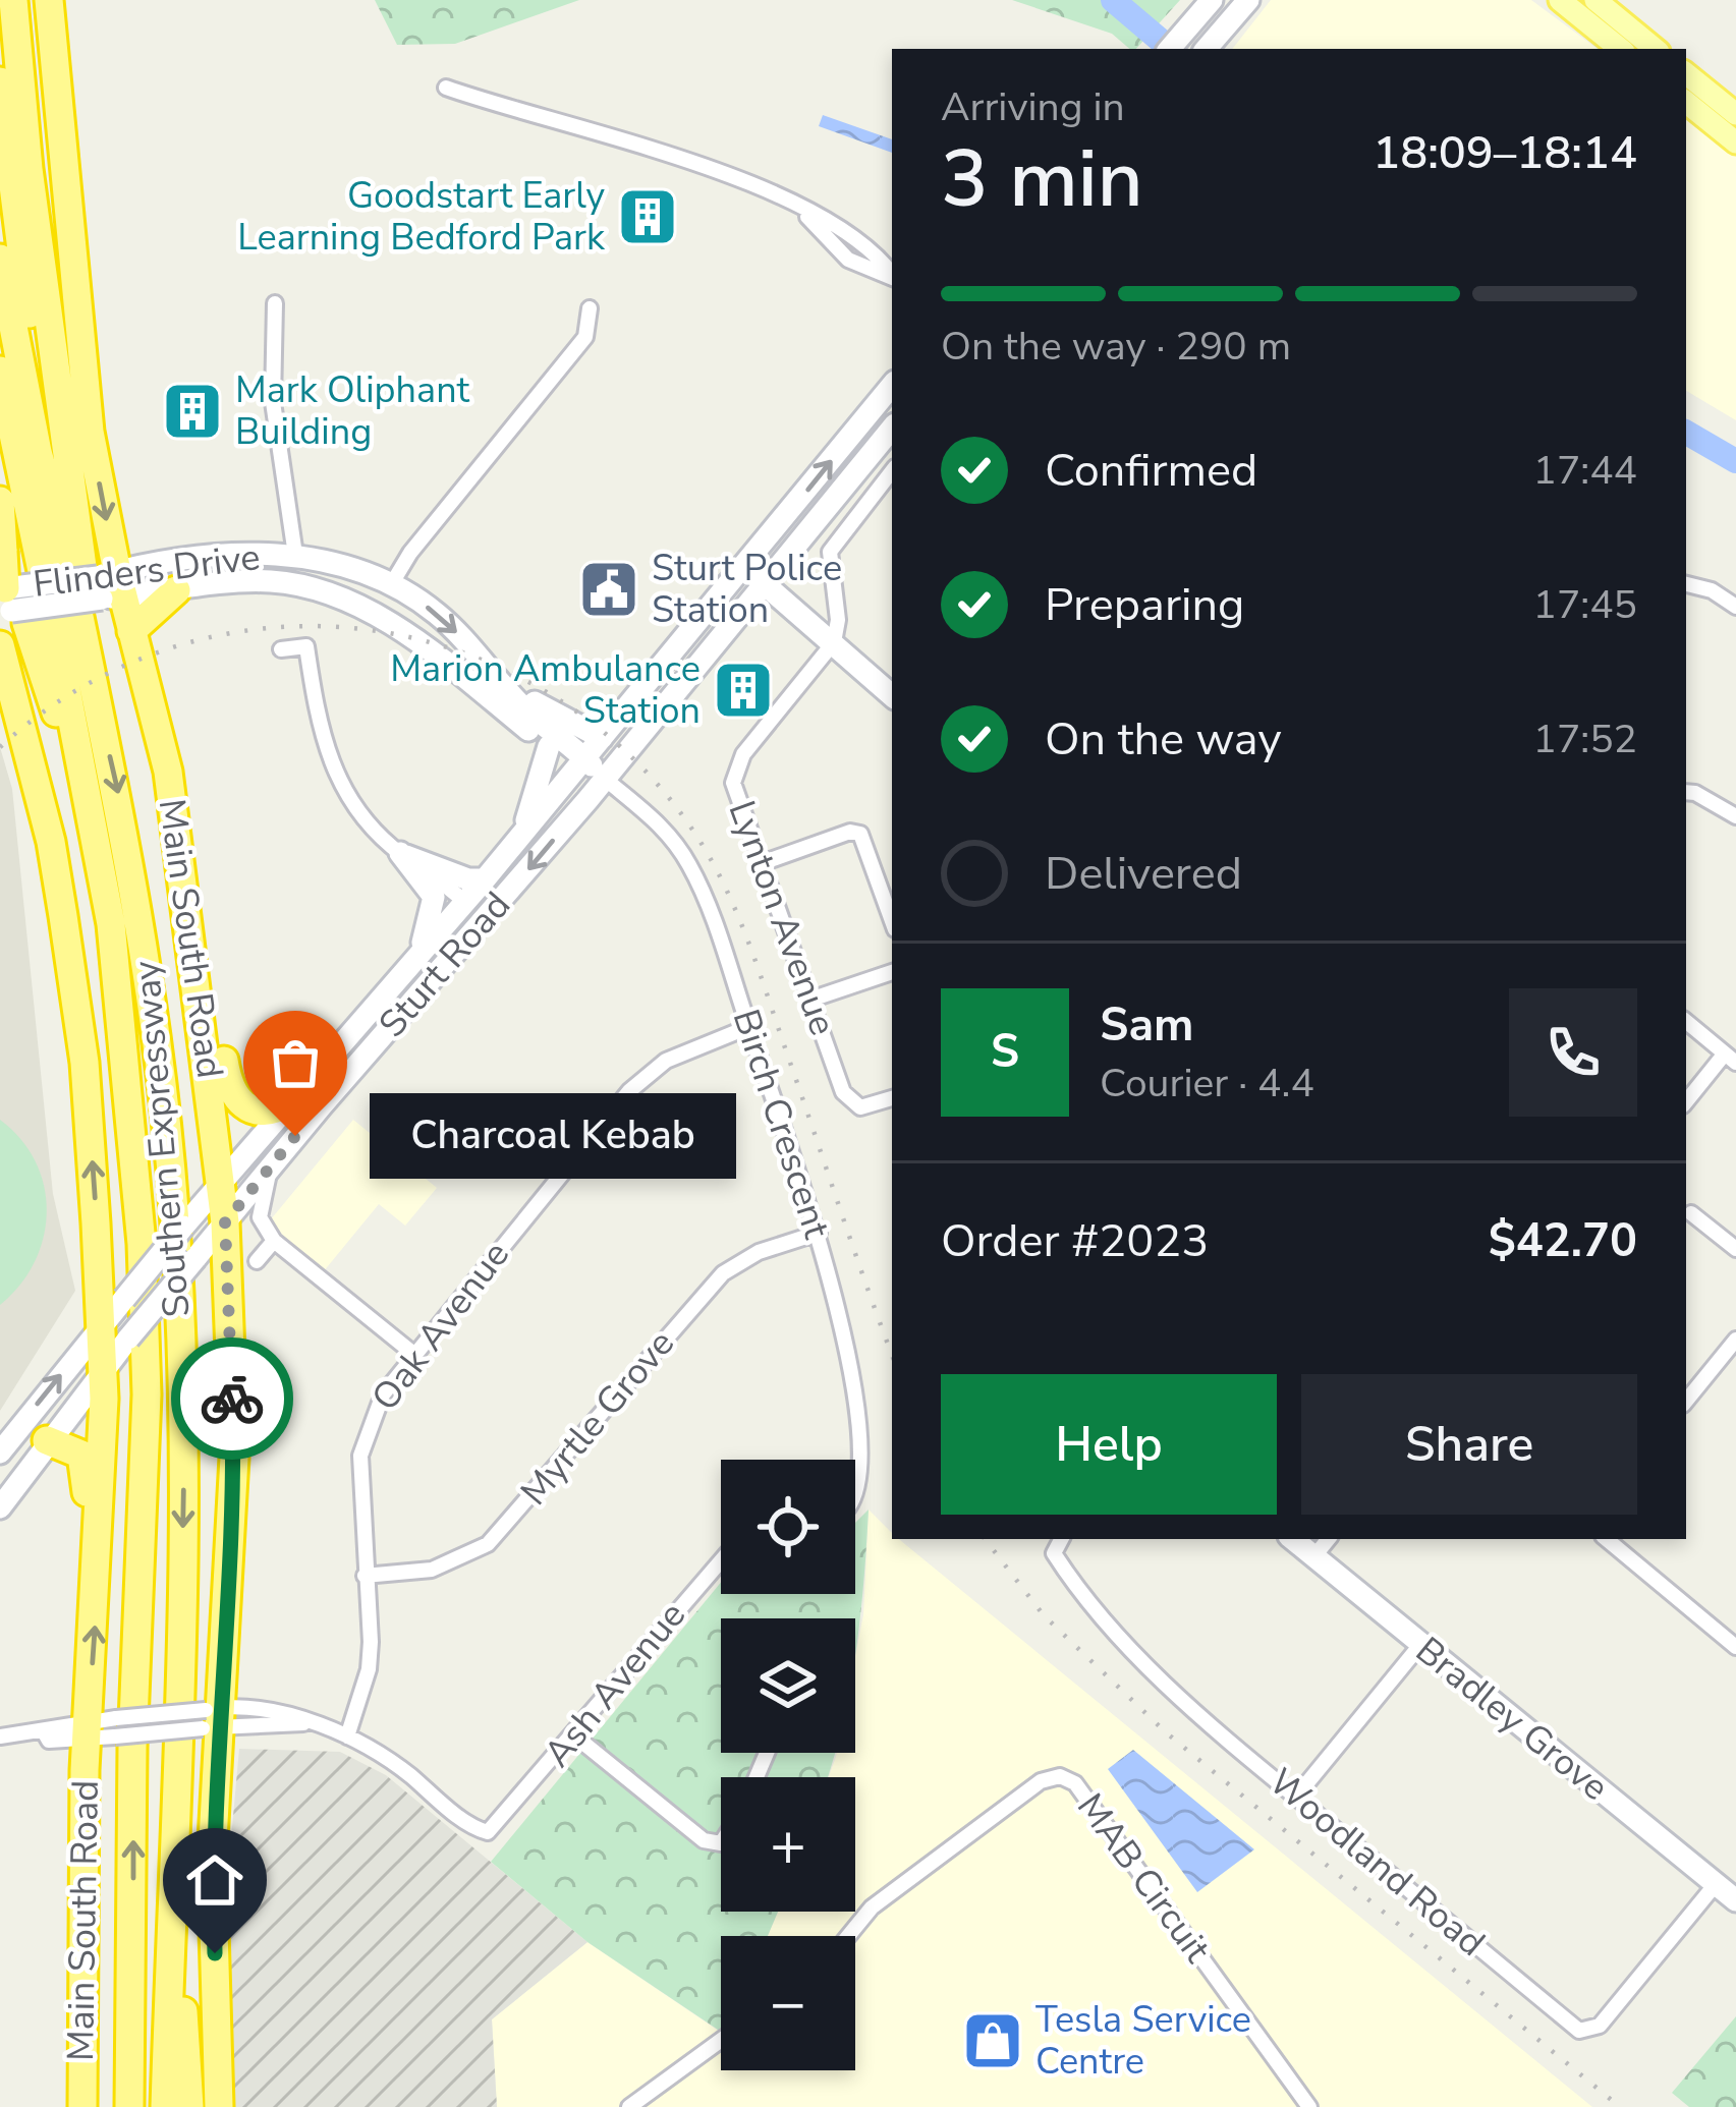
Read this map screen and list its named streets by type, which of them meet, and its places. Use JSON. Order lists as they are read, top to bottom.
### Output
{
  "streets": {
    "highway": ["Main South Road", "Southern Expressway"],
    "main road": ["Flinders Drive", "Sturt Road", "Bradley Grove"],
    "street": [
      "Lynton Avenue",
      "Birch Crescent",
      "Oak Avenue",
      "Myrtle Grove",
      "Ash Avenue",
      "Woodland Road",
      "MAB Circuit"
    ]
  },
  "crossings": [
    ["Flinders Drive", "Main South Road"],
    ["Flinders Drive", "Sturt Road"],
    ["Flinders Drive", "Southern Expressway"],
    ["Main South Road", "Sturt Road"],
    ["Main South Road", "Southern Expressway"],
    ["Sturt Road", "Birch Crescent"],
    ["Birch Crescent", "Oak Avenue"],
    ["Birch Crescent", "Myrtle Grove"],
    ["Oak Avenue", "Myrtle Grove"],
    ["Oak Avenue", "Ash Avenue"],
    ["Bradley Grove", "Woodland Road"]
  ],
  "places": {
    "building": ["Goodstart Early Learning Bedford Park", "Mark Oliphant Building", "Marion Ambulance Station"],
    "public building": ["Sturt Police Station"],
    "other": ["Charcoal Kebab"],
    "shop": ["Tesla Service Centre"]
  },
  "page": {
    "heading": ["3 min", "Arriving in", "18:09–18:14"],
    "panel": [
      "Sam",
      "Courier · 4.4",
      "Order #2023",
      "$42.70"
    ],
    "bar": "On the way · 290 m",
    "list": [
      ["Confirmed", "17:44"],
      ["Preparing", "17:45"],
      ["On the way", "17:52"],
      "Delivered"
    ],
    "round": "S",
    "bubble": "Charcoal Kebab",
    "buttons": ["Help", "Share"],
    "map_buttons": ["+", "−"]
  }
}
